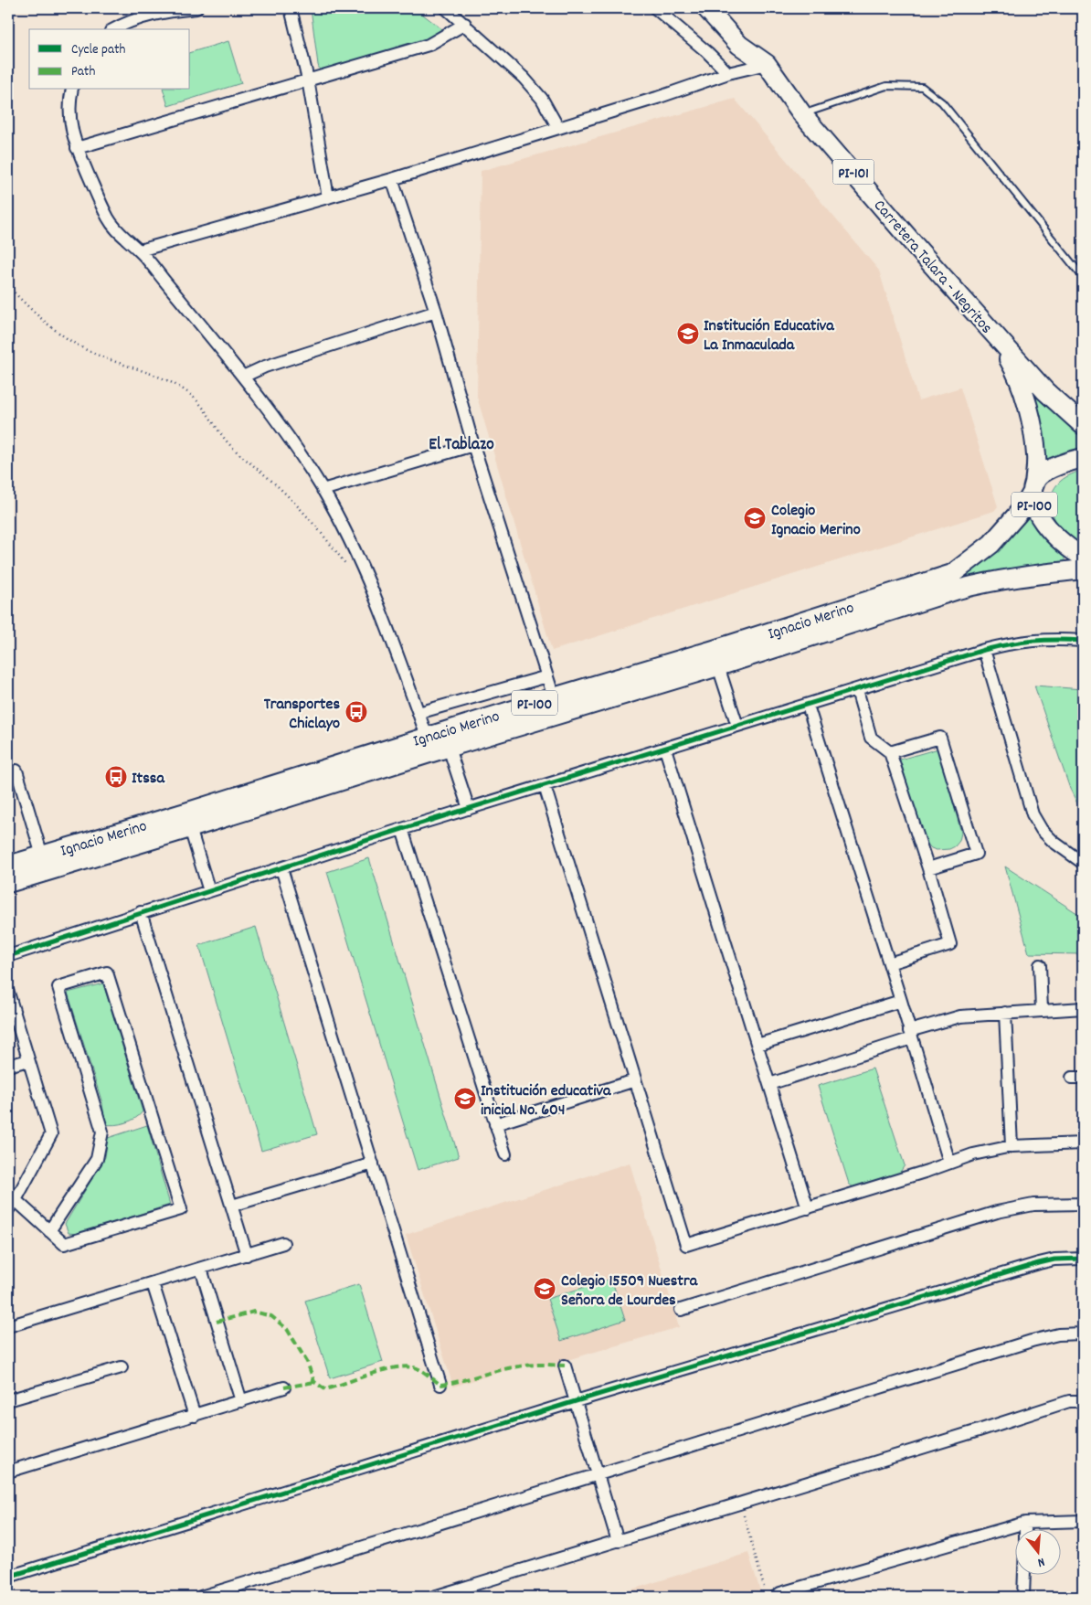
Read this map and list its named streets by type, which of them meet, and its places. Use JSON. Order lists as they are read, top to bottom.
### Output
{
  "streets": {
    "main road": [
      "PI-101",
      "Carretera Talara - Negritos",
      "PI-100",
      "Ignacio Merino"
    ]
  },
  "crossings": [
    ["PI-101", "Carretera Talara - Negritos"],
    ["PI-101", "PI-100"],
    ["PI-101", "Ignacio Merino"],
    ["PI-100", "Ignacio Merino"]
  ],
  "districts": ["El Tablazo"],
  "places": {
    "school or university": [
      "Institución Educativa La Inmaculada",
      "Colegio Ignacio Merino",
      "Institución educativa inicial No. 604",
      "Colegio 15509 Nuestra Señora de Lourdes"
    ],
    "bus stop": ["Transportes Chiclayo", "Itssa"]
  },
  "legend": ["Cycle path", "Path"],
  "north": "bottom"
}
